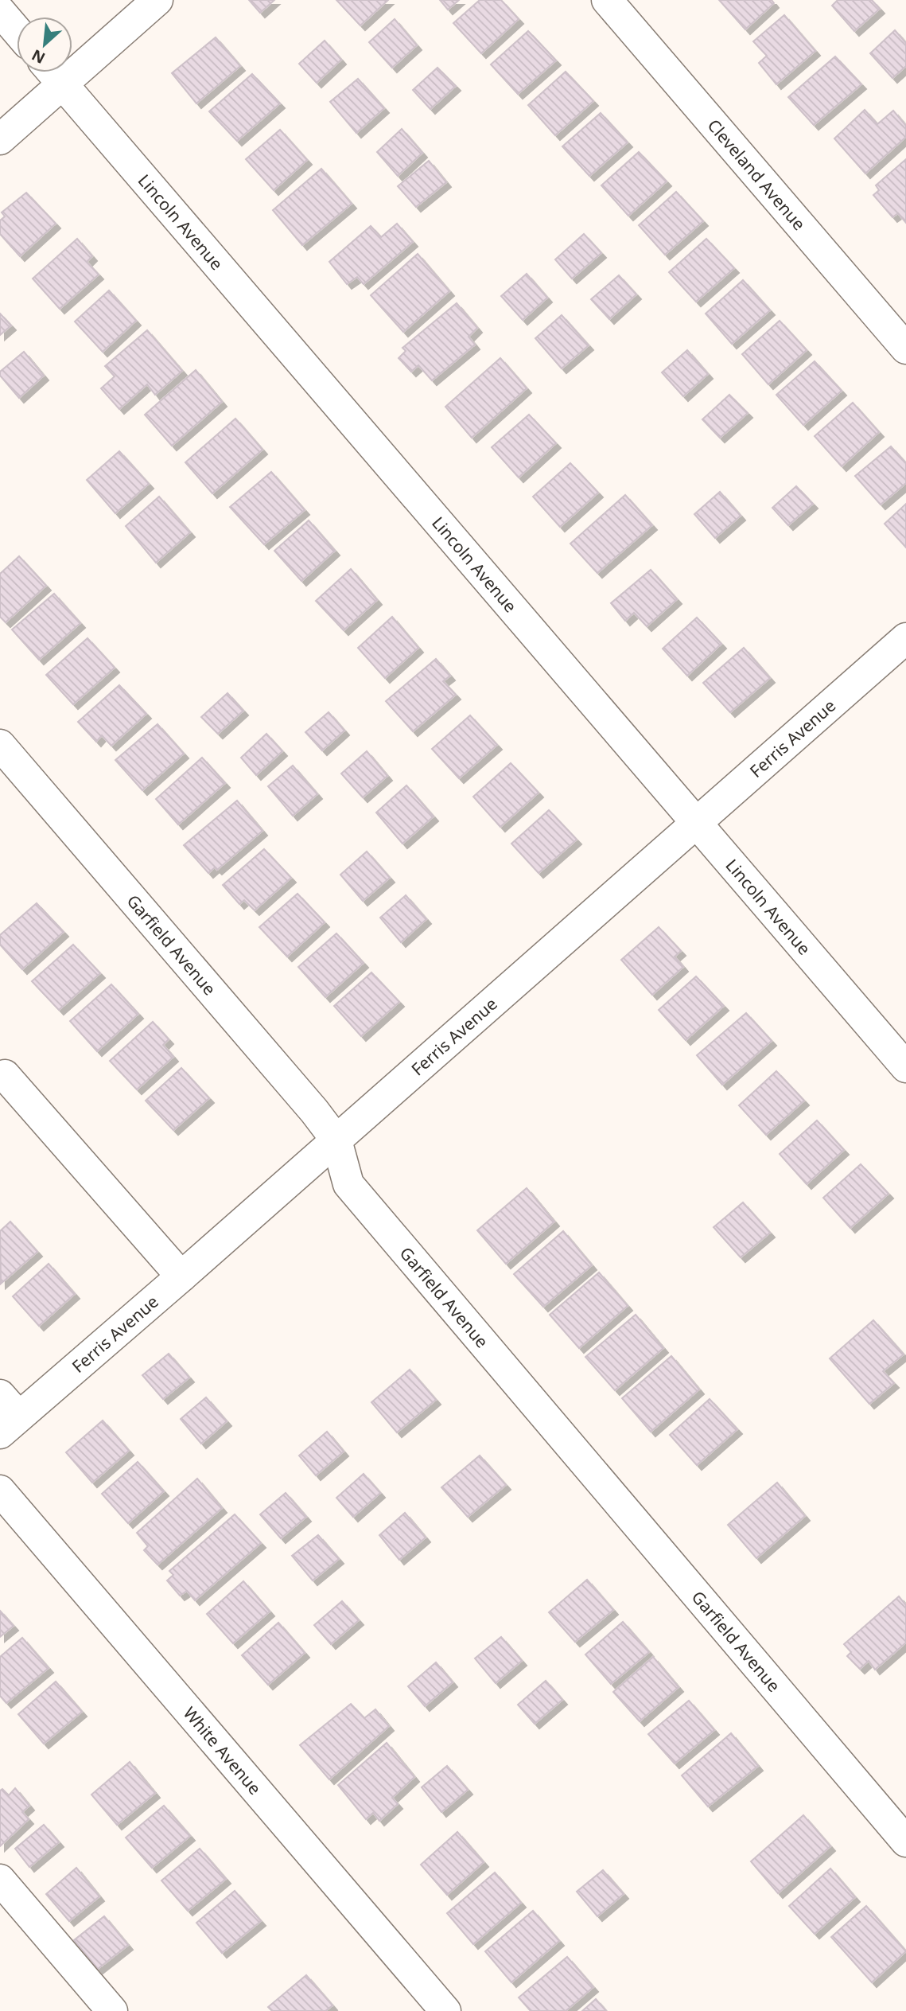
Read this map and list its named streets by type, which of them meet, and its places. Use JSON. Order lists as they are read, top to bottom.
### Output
{
  "streets": {
    "street": [
      "Cleveland Avenue",
      "Lincoln Avenue",
      "Ferris Avenue",
      "Garfield Avenue",
      "White Avenue"
    ]
  },
  "crossings": [
    ["Lincoln Avenue", "Ferris Avenue"],
    ["Ferris Avenue", "Garfield Avenue"]
  ],
  "north": "bottom left"
}
